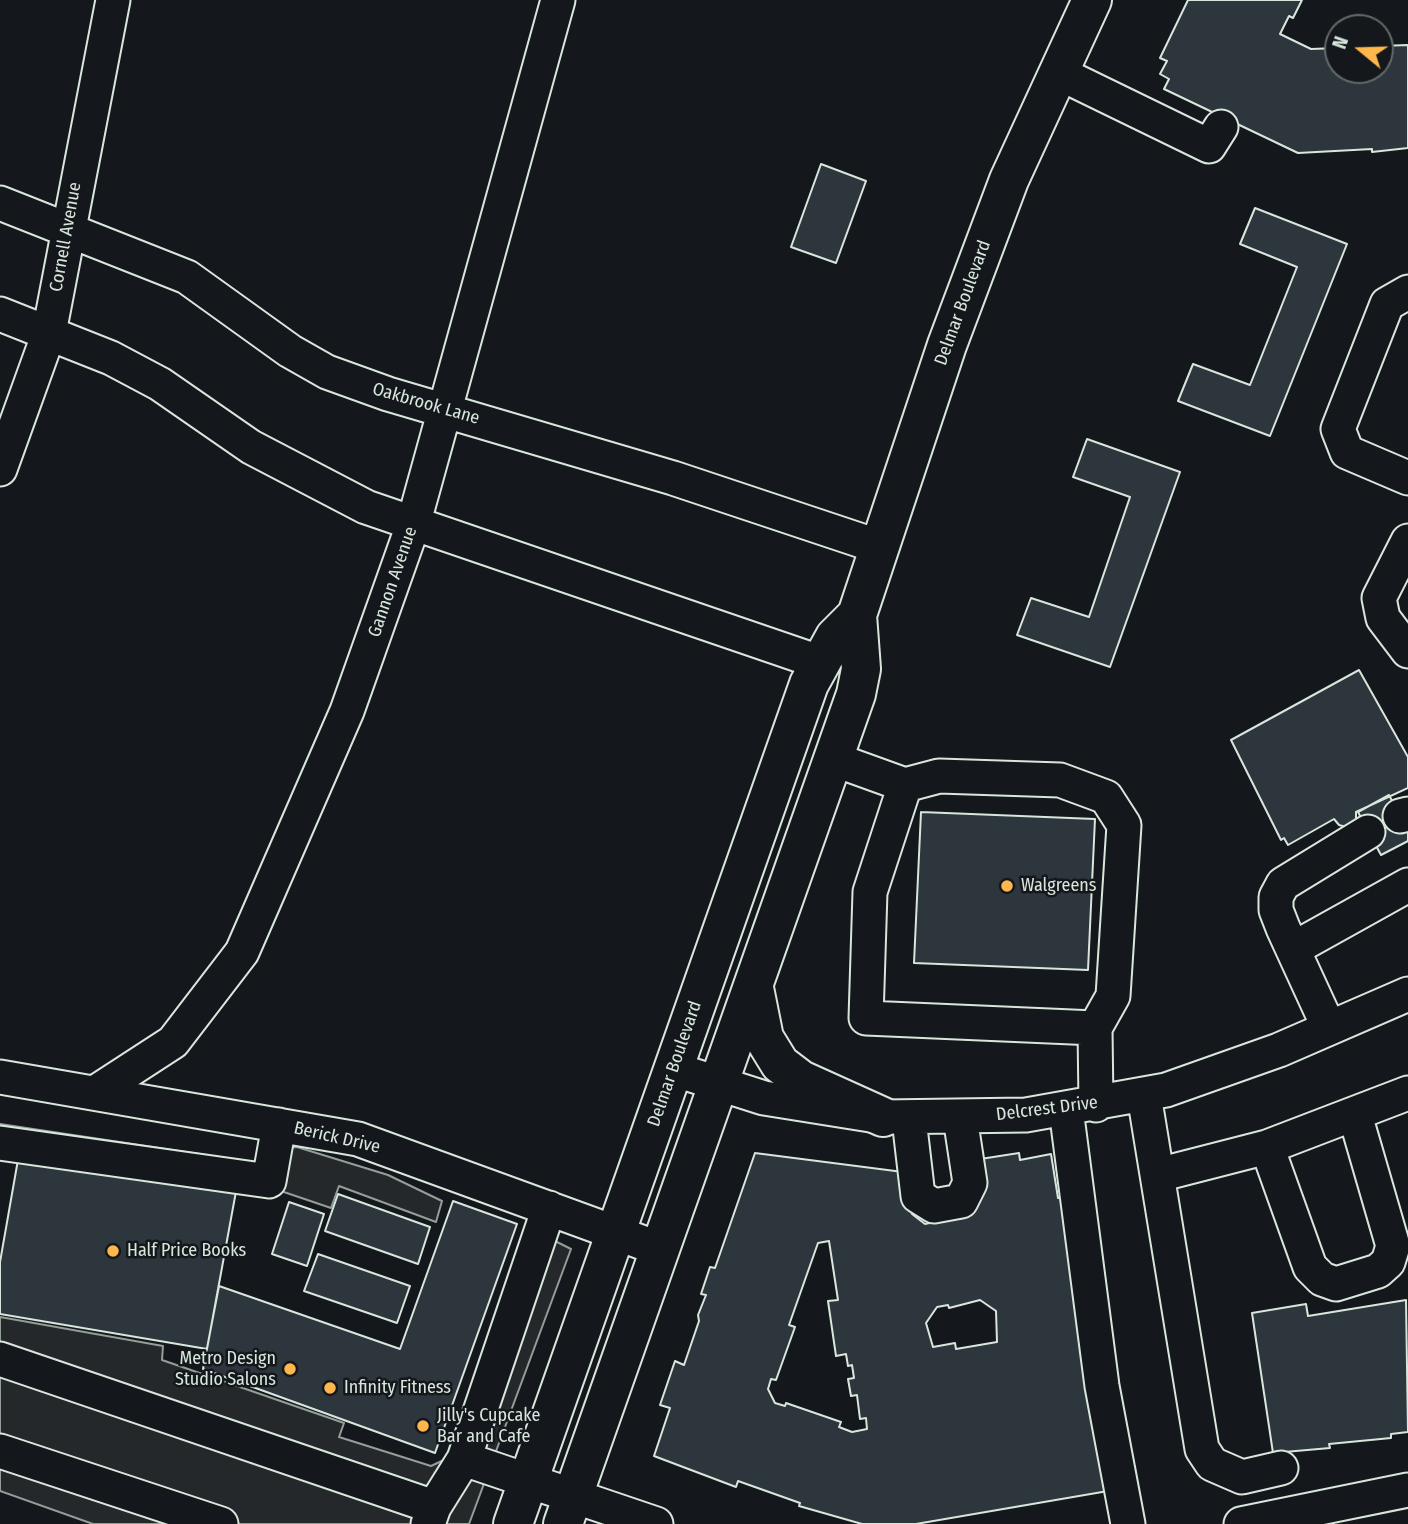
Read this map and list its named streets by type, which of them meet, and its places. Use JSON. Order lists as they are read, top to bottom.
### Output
{
  "streets": {
    "main road": ["Delmar Boulevard"],
    "street": [
      "Cornell Avenue",
      "Oakbrook Lane",
      "Gannon Avenue",
      "Delcrest Drive",
      "Berick Drive"
    ]
  },
  "crossings": [
    ["Cornell Avenue", "Oakbrook Lane"],
    ["Delmar Boulevard", "Oakbrook Lane"],
    ["Delmar Boulevard", "Delcrest Drive"],
    ["Delmar Boulevard", "Berick Drive"],
    ["Oakbrook Lane", "Gannon Avenue"],
    ["Gannon Avenue", "Berick Drive"]
  ],
  "places": [
    "Walgreens",
    "Half Price Books",
    "Metro Design Studio Salons",
    "Infinity Fitness",
    "Jilly's Cupcake Bar and Cafe"
  ],
  "north": "left"
}
